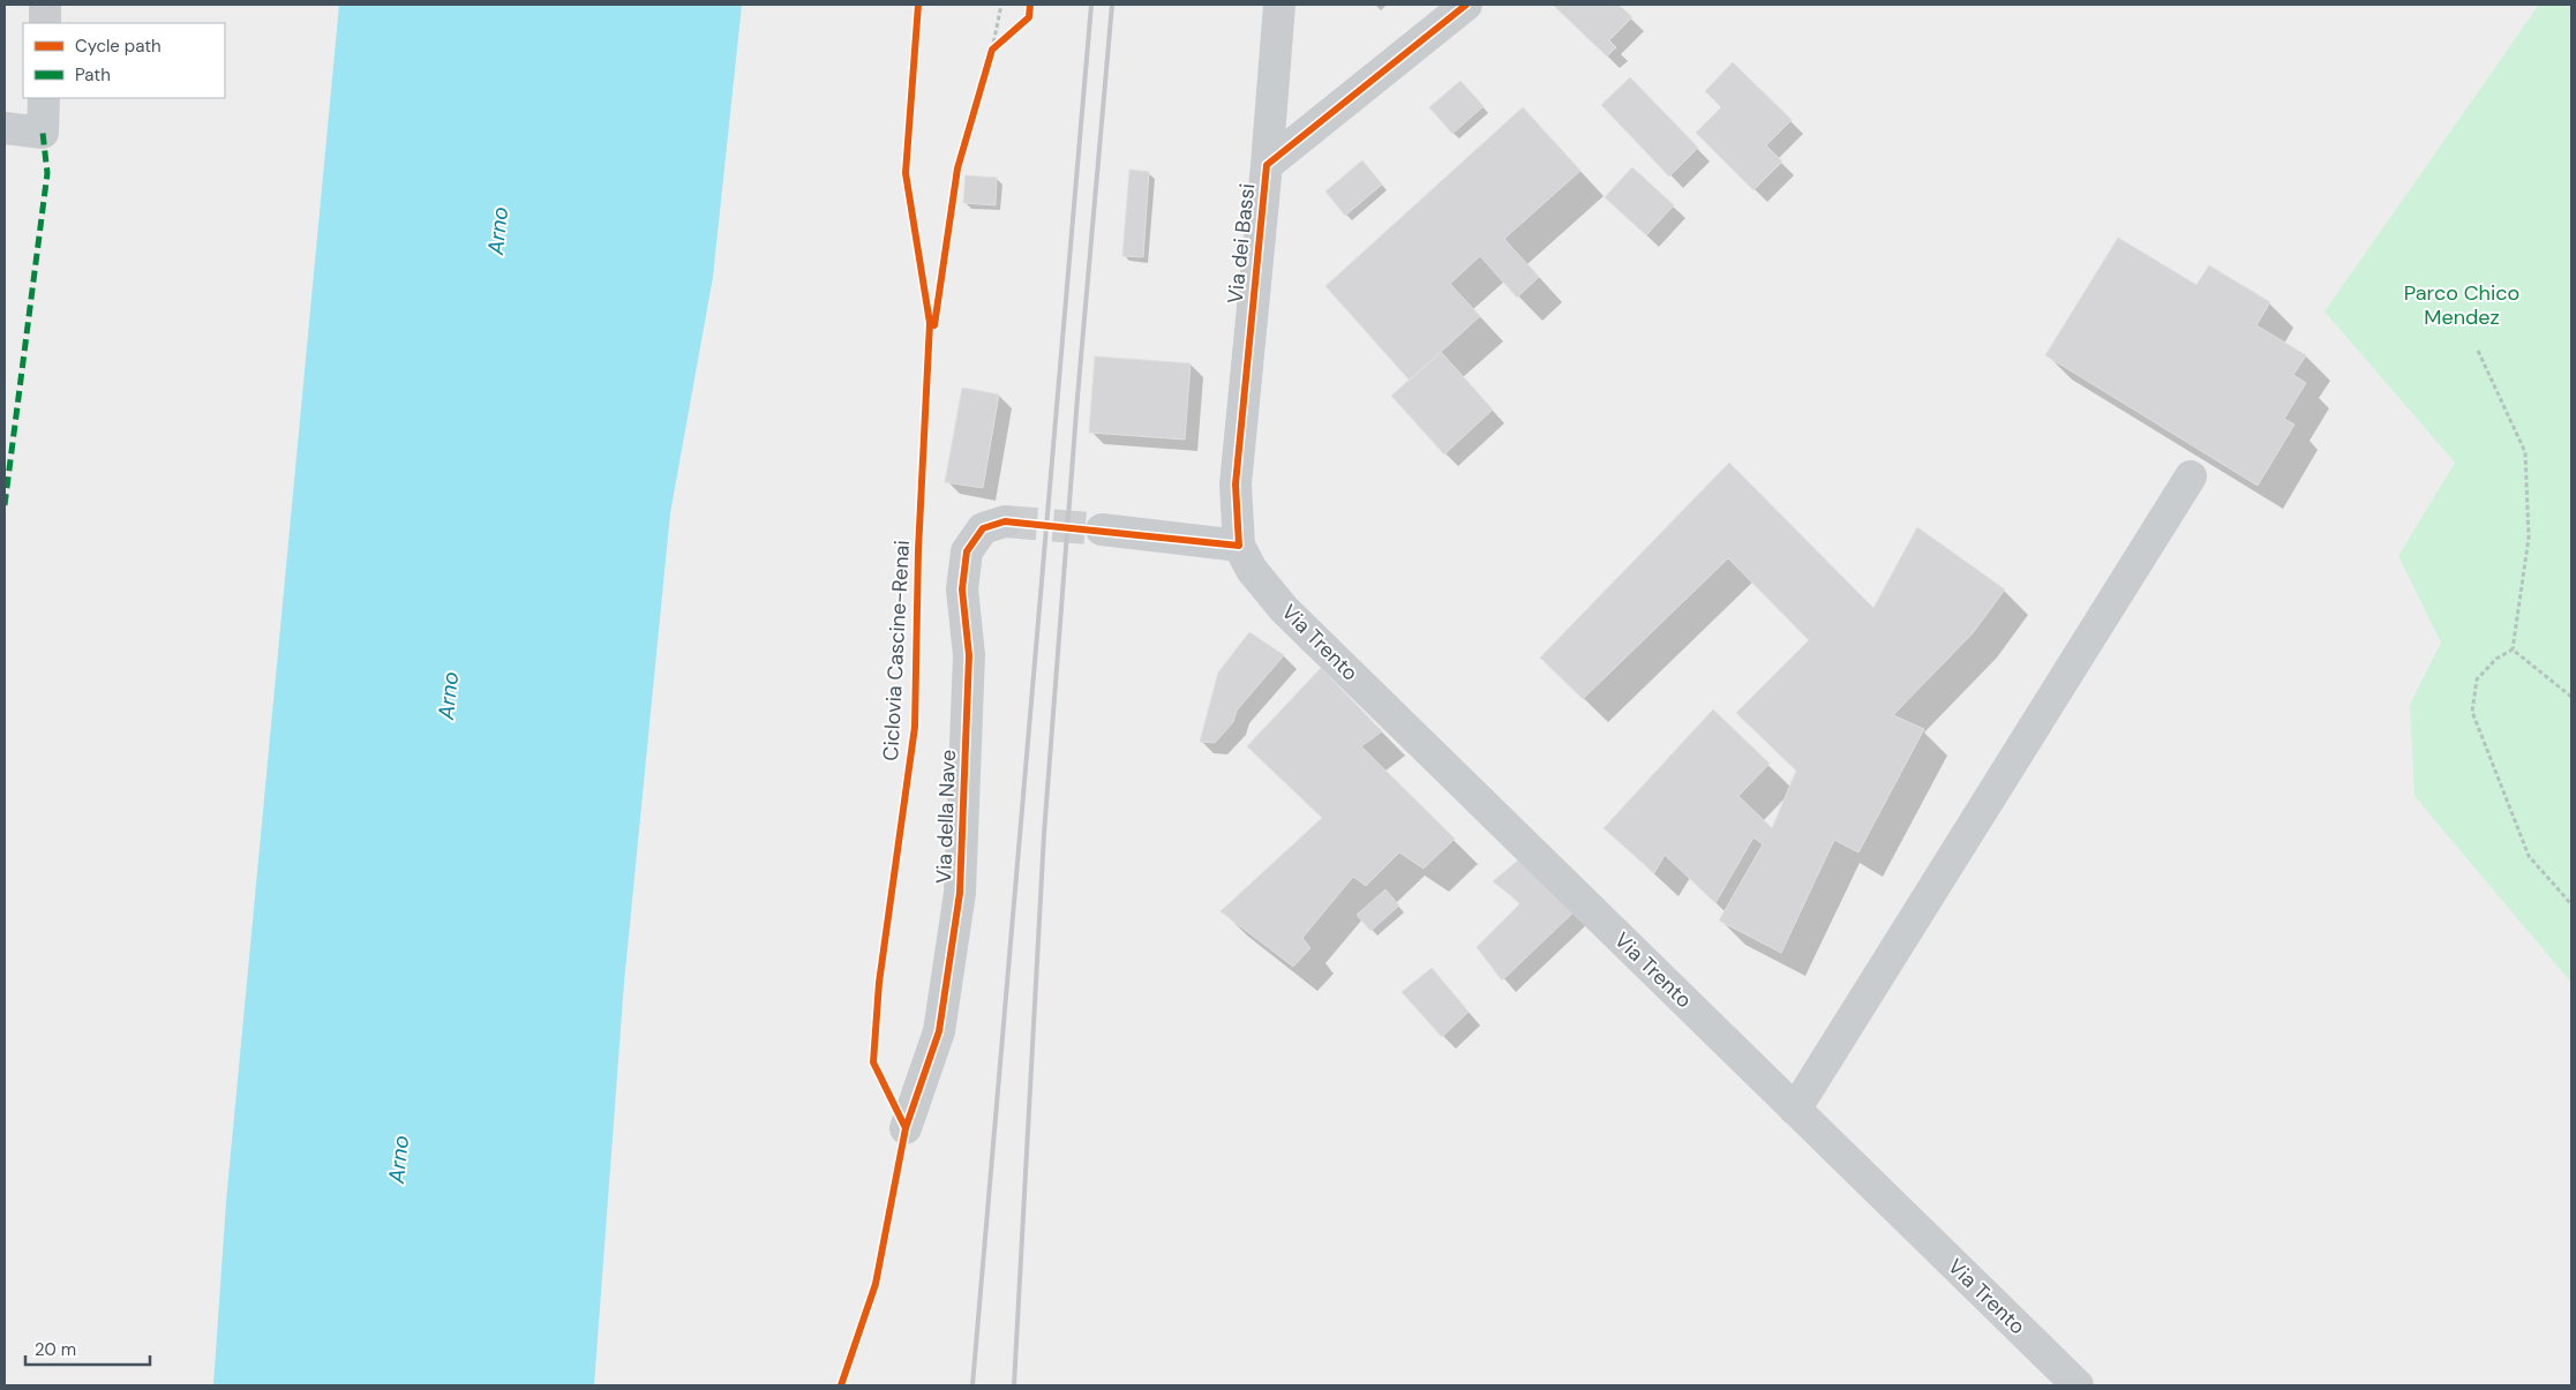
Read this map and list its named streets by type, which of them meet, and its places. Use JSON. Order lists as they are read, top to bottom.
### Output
{
  "streets": {
    "street": ["Via dei Bassi", "Via Trento", "Via della Nave"],
    "cycle path": ["Ciclovia Cascine-Renai"]
  },
  "crossings": [
    ["Via dei Bassi", "Via Trento"]
  ],
  "water": ["Arno"],
  "parks": ["Parco Chico Mendez"],
  "legend": ["Cycle path", "Path"],
  "scale_bar": "20 m"
}
